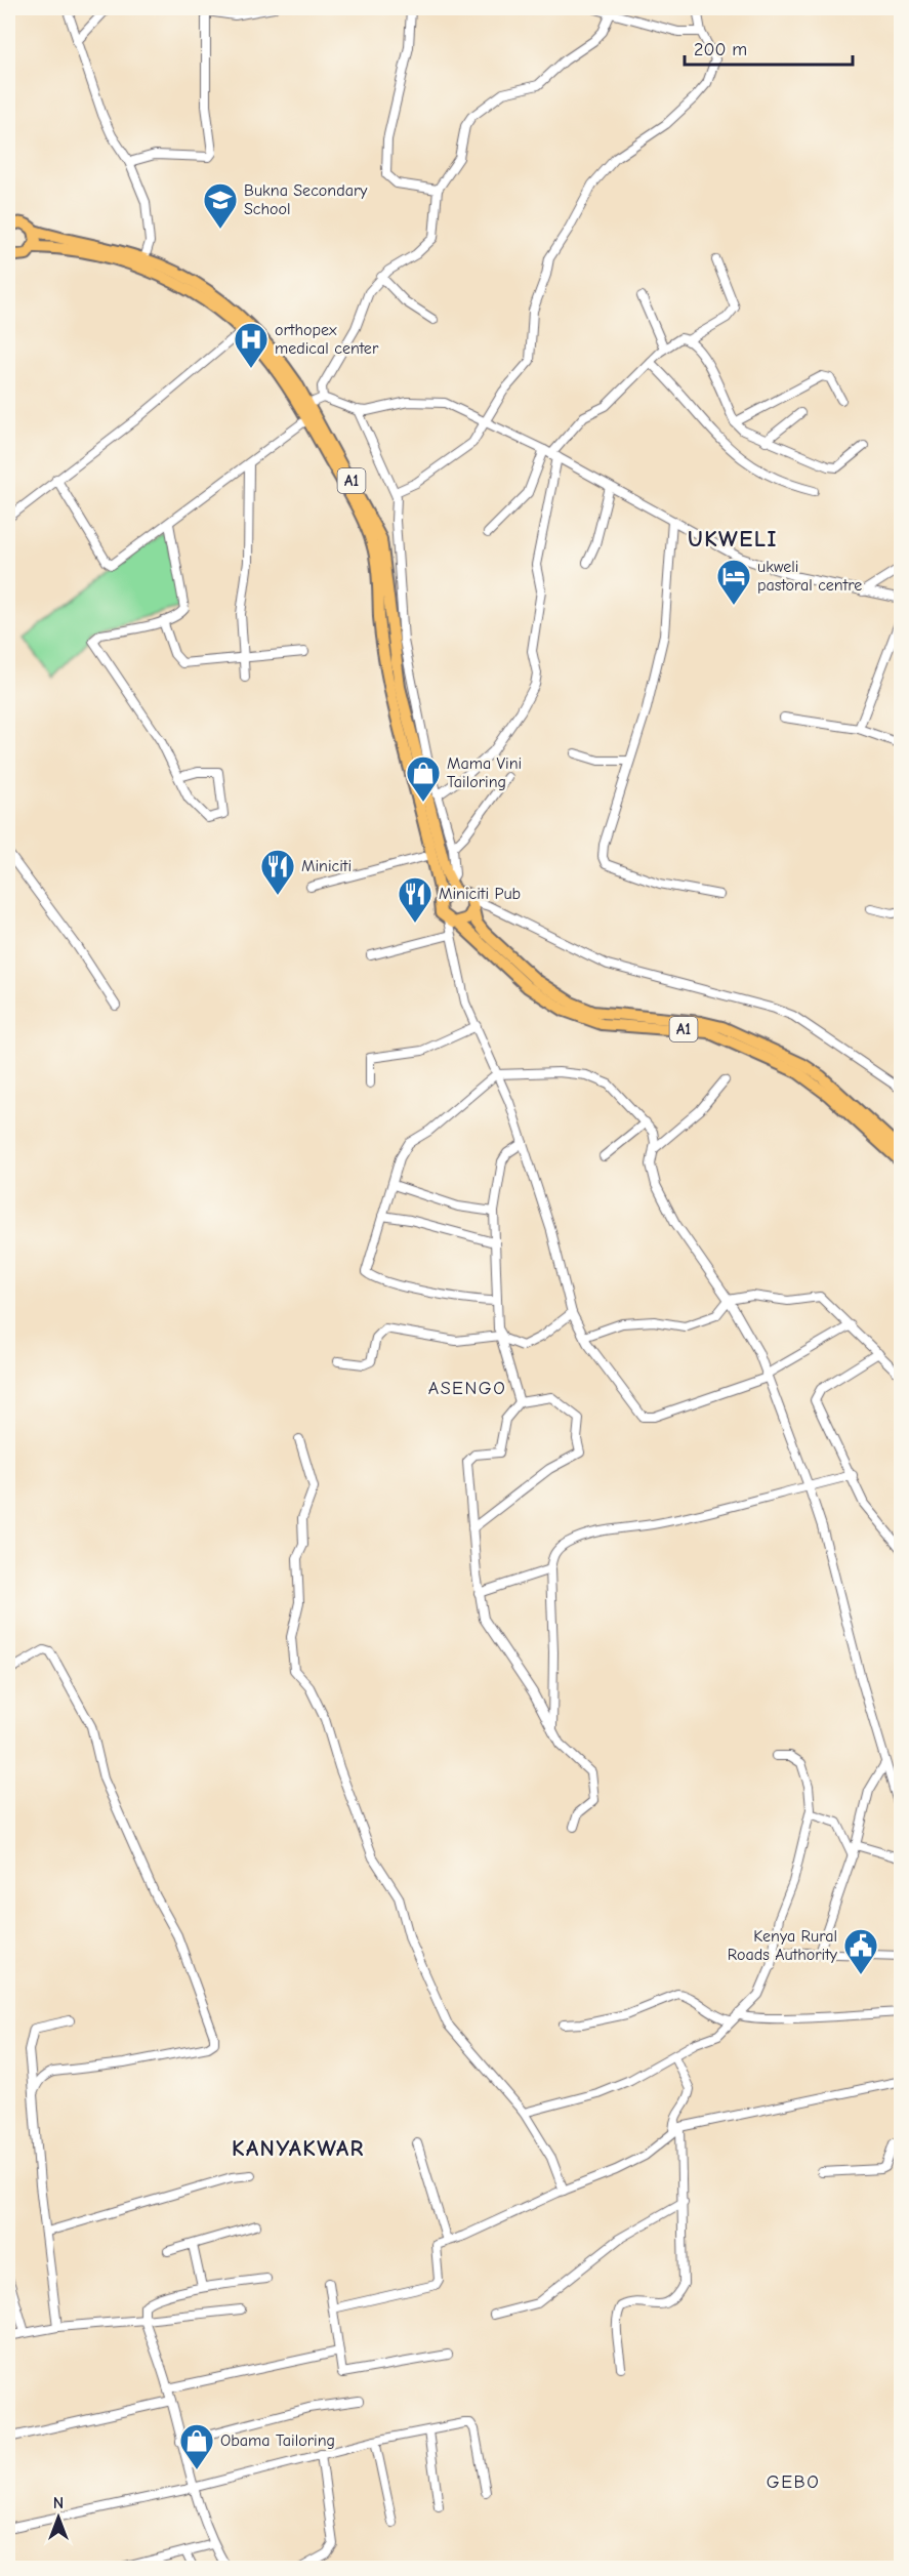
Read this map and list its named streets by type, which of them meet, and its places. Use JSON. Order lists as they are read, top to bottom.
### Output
{
  "streets": {
    "highway": ["A1"]
  },
  "districts": [
    "UKWELI",
    "ASENGO",
    "KANYAKWAR",
    "GEBO"
  ],
  "places": {
    "school or university": ["Bukna Secondary School"],
    "hospital": ["orthopex medical center"],
    "hotel": ["ukweli pastoral centre"],
    "shop": ["Mama Vini Tailoring", "Obama Tailoring"],
    "restaurant": ["Miniciti", "Miniciti Pub"],
    "public building": ["Kenya Rural Roads Authority"]
  },
  "scale_bar": "200 m",
  "north": "top"
}
